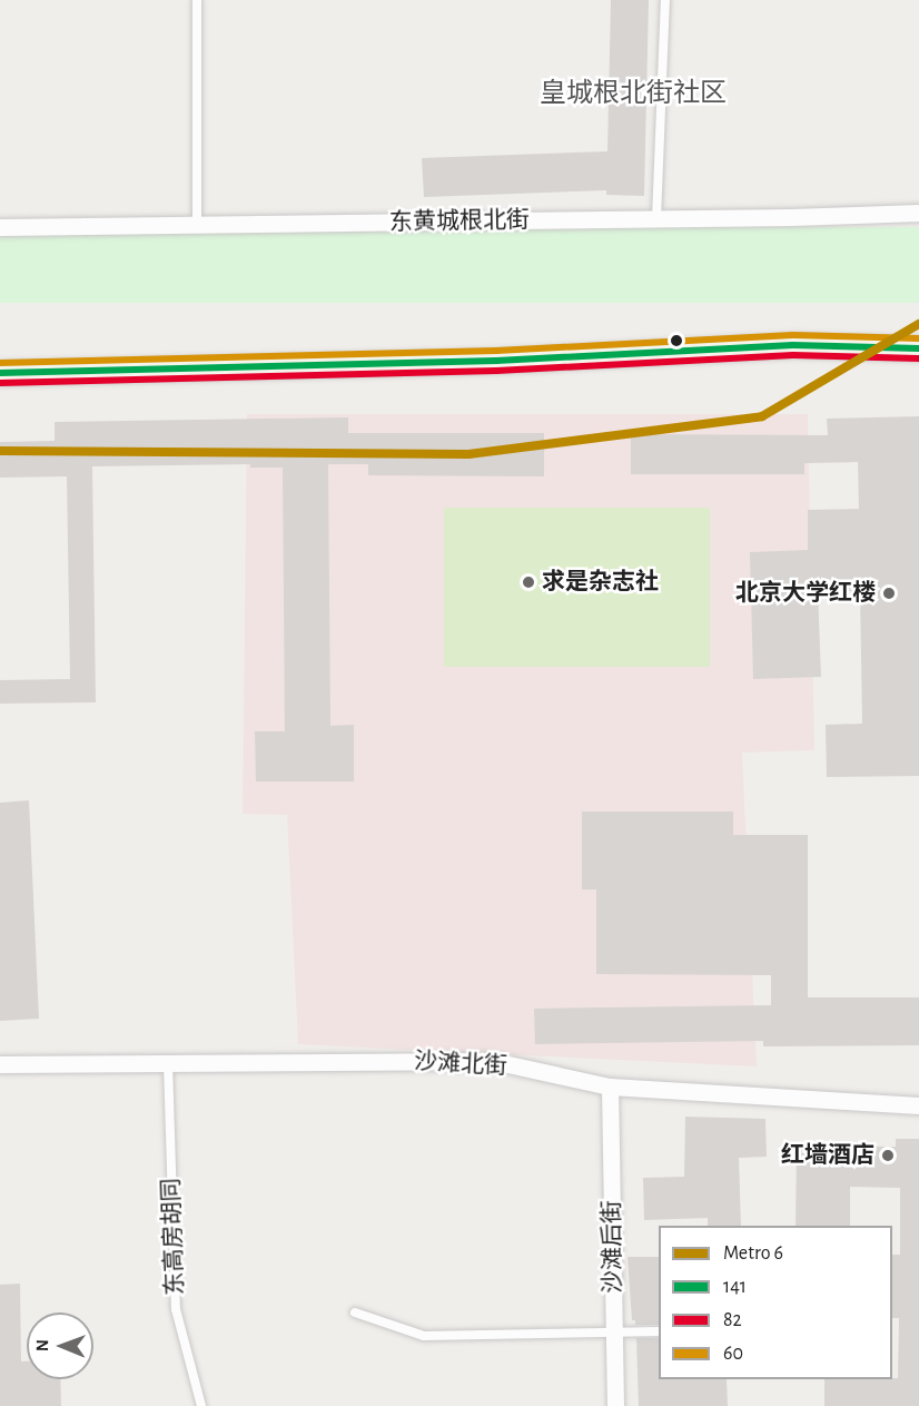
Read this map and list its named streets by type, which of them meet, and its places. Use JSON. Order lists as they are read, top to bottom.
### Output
{
  "streets": {
    "street": ["东黄城根北街", "沙滩北街", "沙滩后街"],
    "lane": ["东高房胡同"]
  },
  "crossings": [
    ["沙滩北街", "东高房胡同"],
    ["沙滩北街", "沙滩后街"]
  ],
  "districts": ["皇城根北街社区"],
  "places": ["求是杂志社", "北京大学红楼", "红墙酒店"],
  "lines": [
    "metro line 6",
    "transit line 60",
    "transit line 141",
    "transit line 82"
  ],
  "legend": [
    "Metro 6",
    "141",
    "82",
    "60"
  ],
  "north": "left"
}
